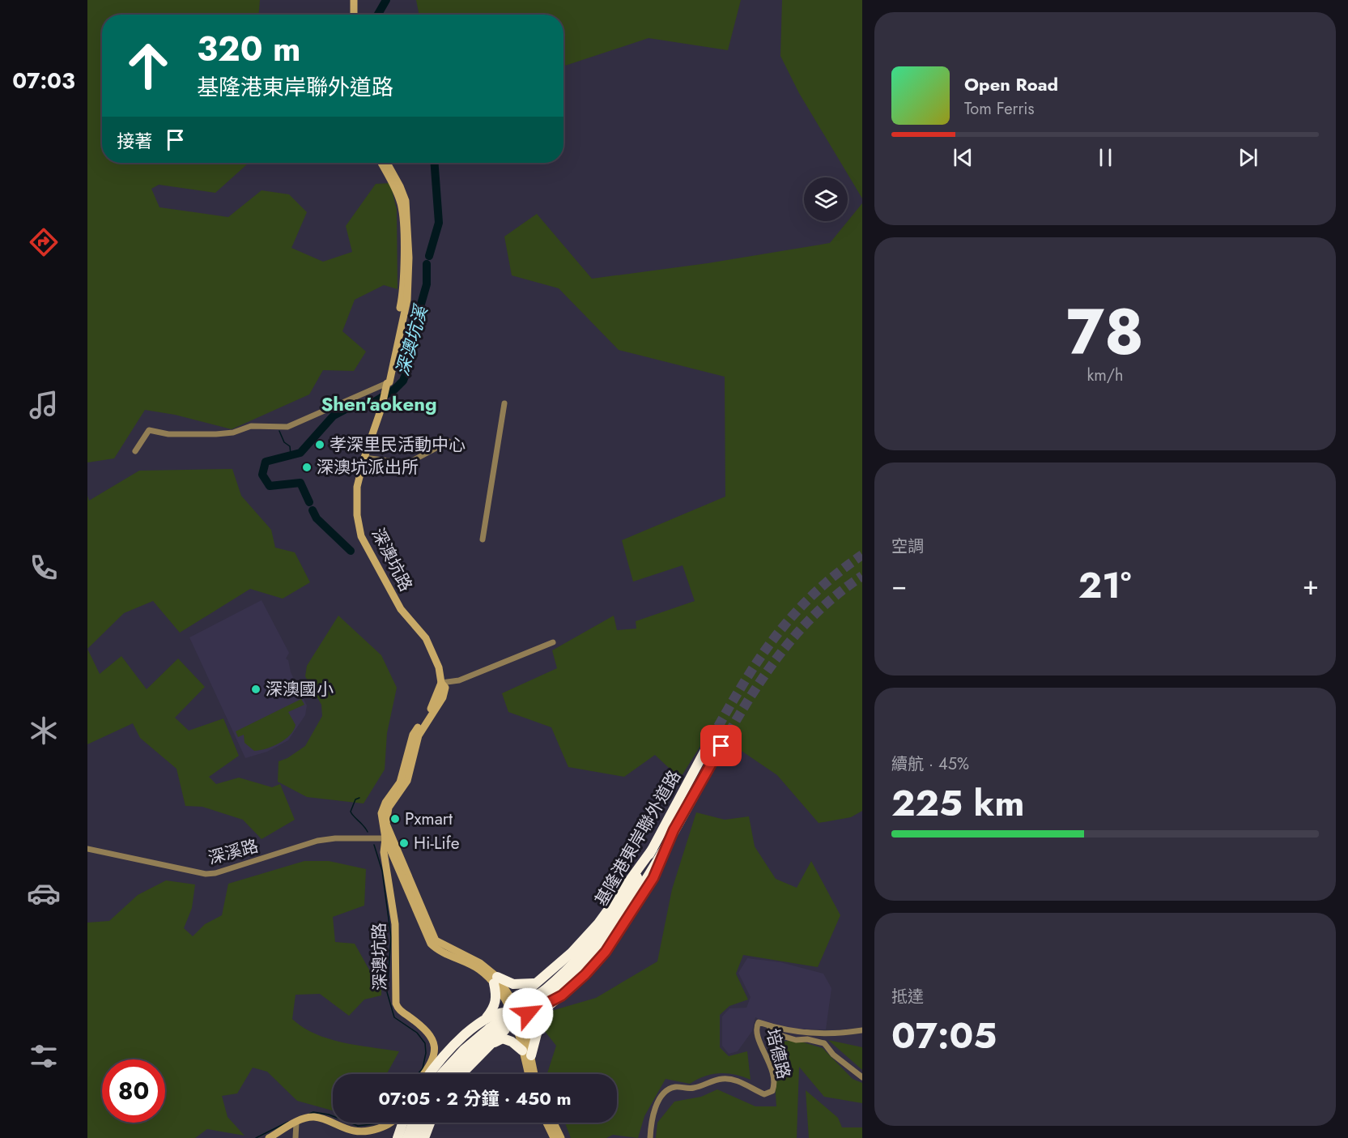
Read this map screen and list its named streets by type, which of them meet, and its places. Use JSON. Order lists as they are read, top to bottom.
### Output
{
  "streets": {
    "highway": ["基隆港東岸聯外道路"],
    "main road": ["深澳坑路"],
    "street": ["深溪路", "培德路"]
  },
  "crossings": [
    ["深澳坑路", "深溪路"]
  ],
  "districts": ["Shen'aokeng"],
  "water": ["深澳坑溪"],
  "places": [
    "孝深里民活動中心",
    "深澳坑派出所",
    "深澳國小",
    "Pxmart",
    "Hi-Life"
  ],
  "page": {
    "tabs": "07:03",
    "turn": ["320 m", "基隆港東岸聯外道路"],
    "song": ["Open Road", "Tom Ferris"],
    "then": "接著",
    "tile": [
      ["78", "km/h"],
      "空調",
      ["續航 · 45%", "225 km"],
      ["抵達", "07:05"]
    ],
    "heat": ["−", "21°", "+"],
    "limit": "80",
    "trip": "07:05 · 2 分鐘 · 450 m"
  }
}
